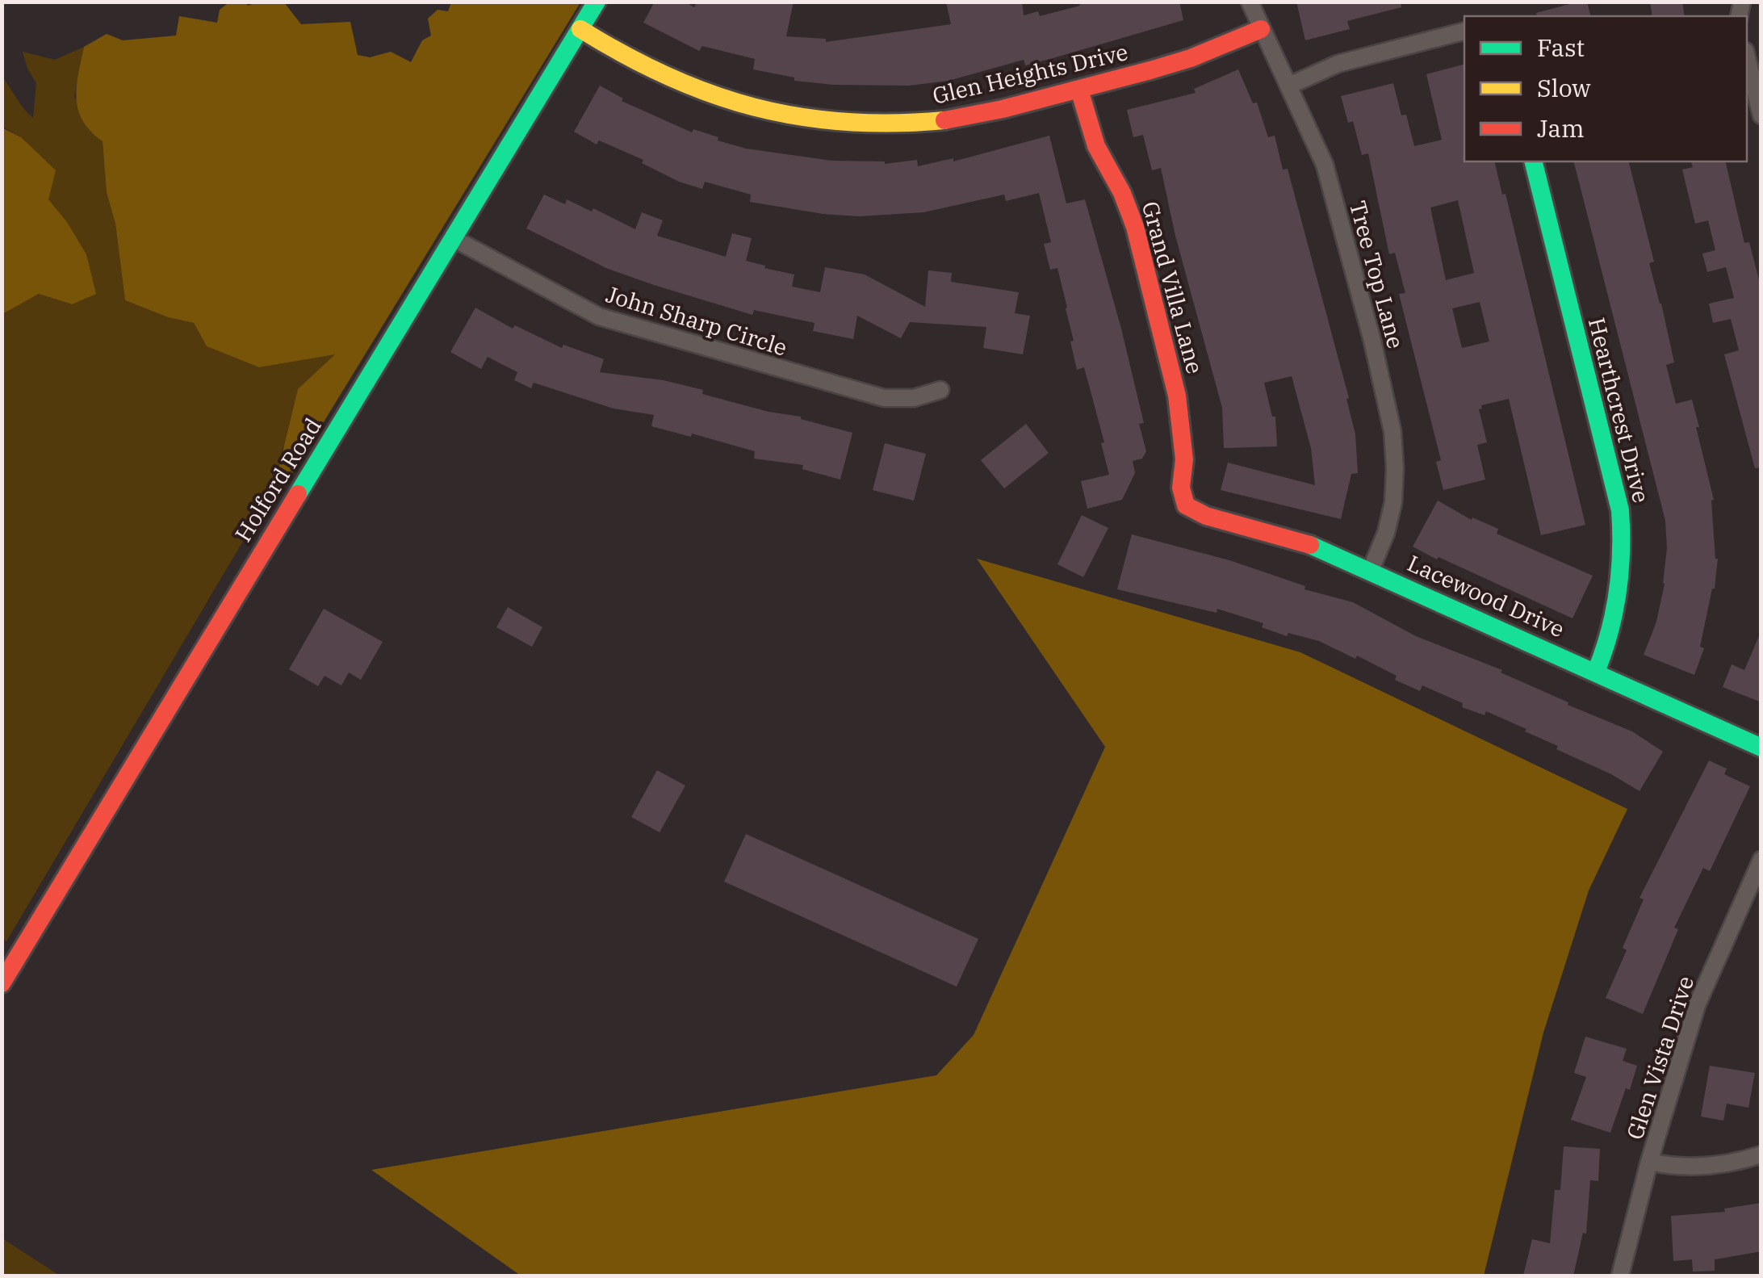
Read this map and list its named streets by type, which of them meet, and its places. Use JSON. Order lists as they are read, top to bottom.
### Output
{
  "streets": {
    "street": [
      "Glen Heights Drive",
      "Tree Top Lane",
      "Grand Villa Lane",
      "John Sharp Circle",
      "Hearthcrest Drive",
      "Holford Road",
      "Lacewood Drive",
      "Glen Vista Drive"
    ]
  },
  "crossings": [
    ["Glen Heights Drive", "Tree Top Lane"],
    ["Glen Heights Drive", "Grand Villa Lane"],
    ["Glen Heights Drive", "Holford Road"],
    ["Tree Top Lane", "Lacewood Drive"],
    ["Grand Villa Lane", "Lacewood Drive"],
    ["John Sharp Circle", "Holford Road"],
    ["Hearthcrest Drive", "Lacewood Drive"]
  ],
  "legend": ["Fast", "Slow", "Jam"]
}
